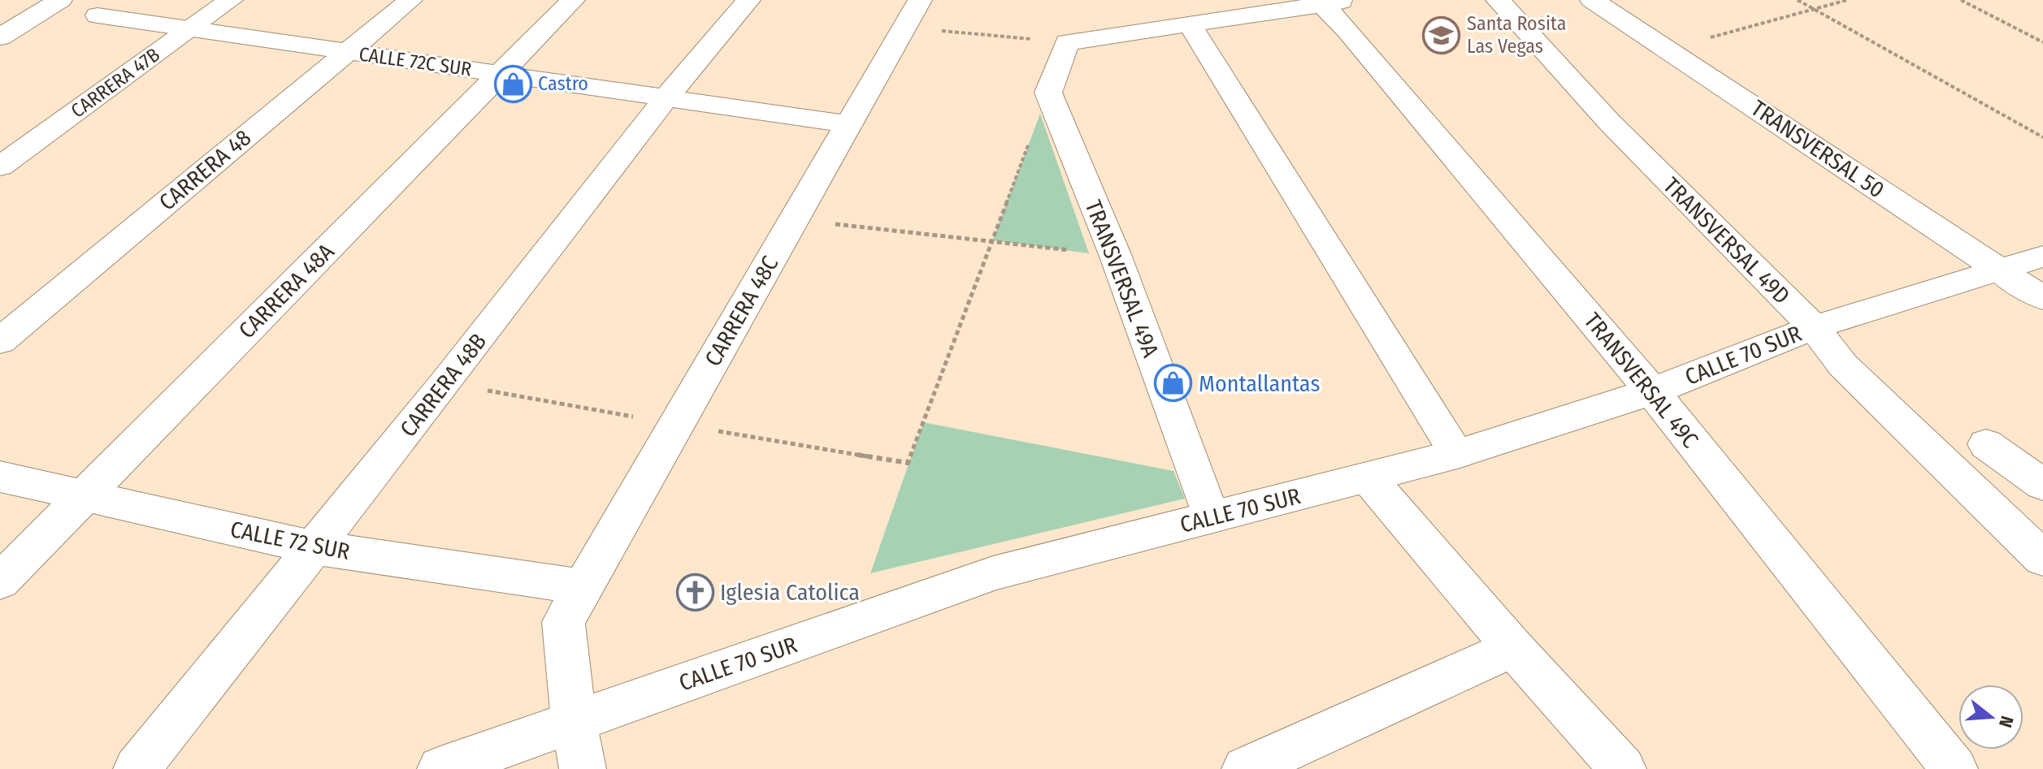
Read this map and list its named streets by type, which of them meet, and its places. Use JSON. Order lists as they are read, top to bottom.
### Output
{
  "streets": {
    "street": [
      "CALLE 72C SUR",
      "CARRERA 47B",
      "TRANSVERSAL 50",
      "CARRERA 48",
      "TRANSVERSAL 49D",
      "TRANSVERSAL 49A",
      "CARRERA 48A",
      "CARRERA 48C",
      "CALLE 70 SUR",
      "TRANSVERSAL 49C",
      "CARRERA 48B",
      "CALLE 72 SUR"
    ]
  },
  "crossings": [
    ["CALLE 72C SUR", "CARRERA 47B"],
    ["CALLE 72C SUR", "CARRERA 48"],
    ["CALLE 72C SUR", "CARRERA 48A"],
    ["CALLE 72C SUR", "CARRERA 48C"],
    ["CALLE 72C SUR", "CARRERA 48B"],
    ["TRANSVERSAL 50", "CALLE 70 SUR"],
    ["TRANSVERSAL 49D", "CALLE 70 SUR"],
    ["TRANSVERSAL 49A", "CALLE 70 SUR"],
    ["CARRERA 48A", "CALLE 72 SUR"],
    ["CARRERA 48C", "CALLE 72 SUR"],
    ["CALLE 70 SUR", "TRANSVERSAL 49C"],
    ["CARRERA 48B", "CALLE 72 SUR"]
  ],
  "places": {
    "school or university": ["Santa Rosita Las Vegas"],
    "shop": ["Castro", "Montallantas"],
    "church": ["Iglesia Catolica"]
  },
  "north": "right"
}
